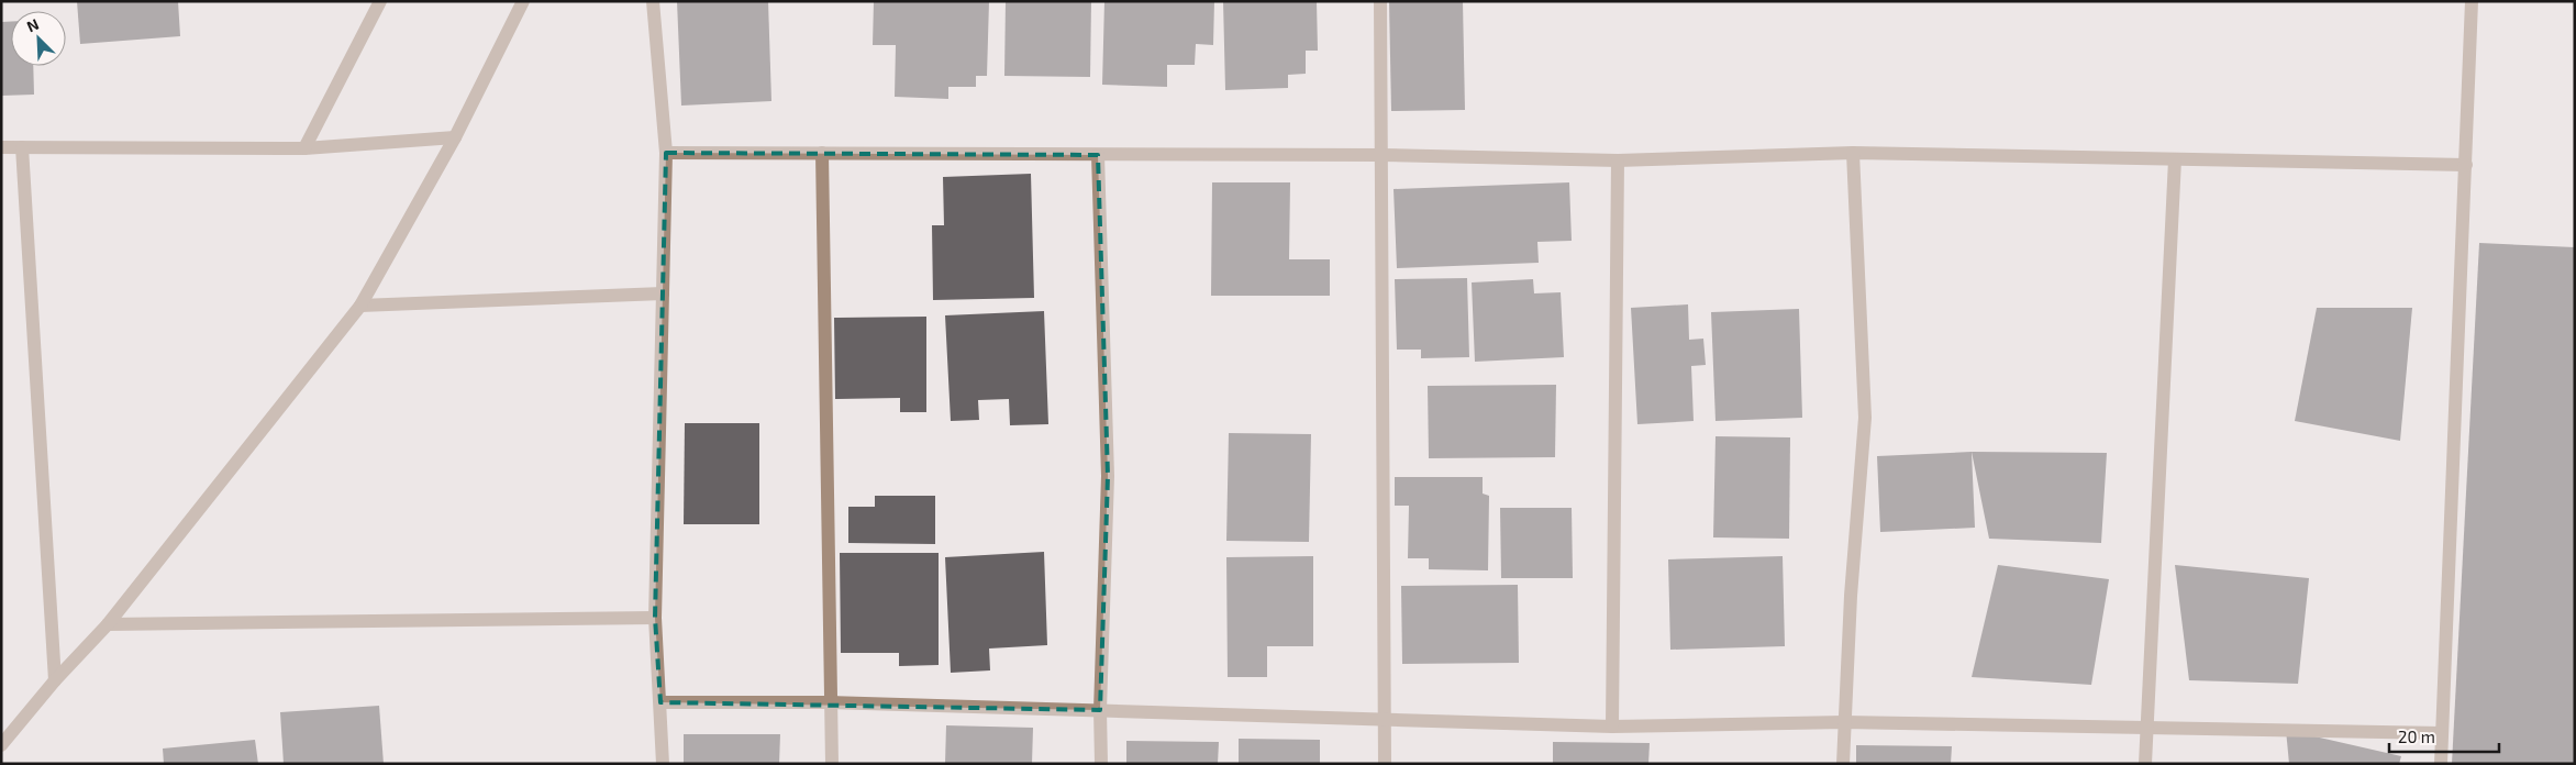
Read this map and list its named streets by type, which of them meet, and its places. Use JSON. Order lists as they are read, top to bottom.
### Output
{
  "scale_bar": "20 m",
  "north": "top left"
}
